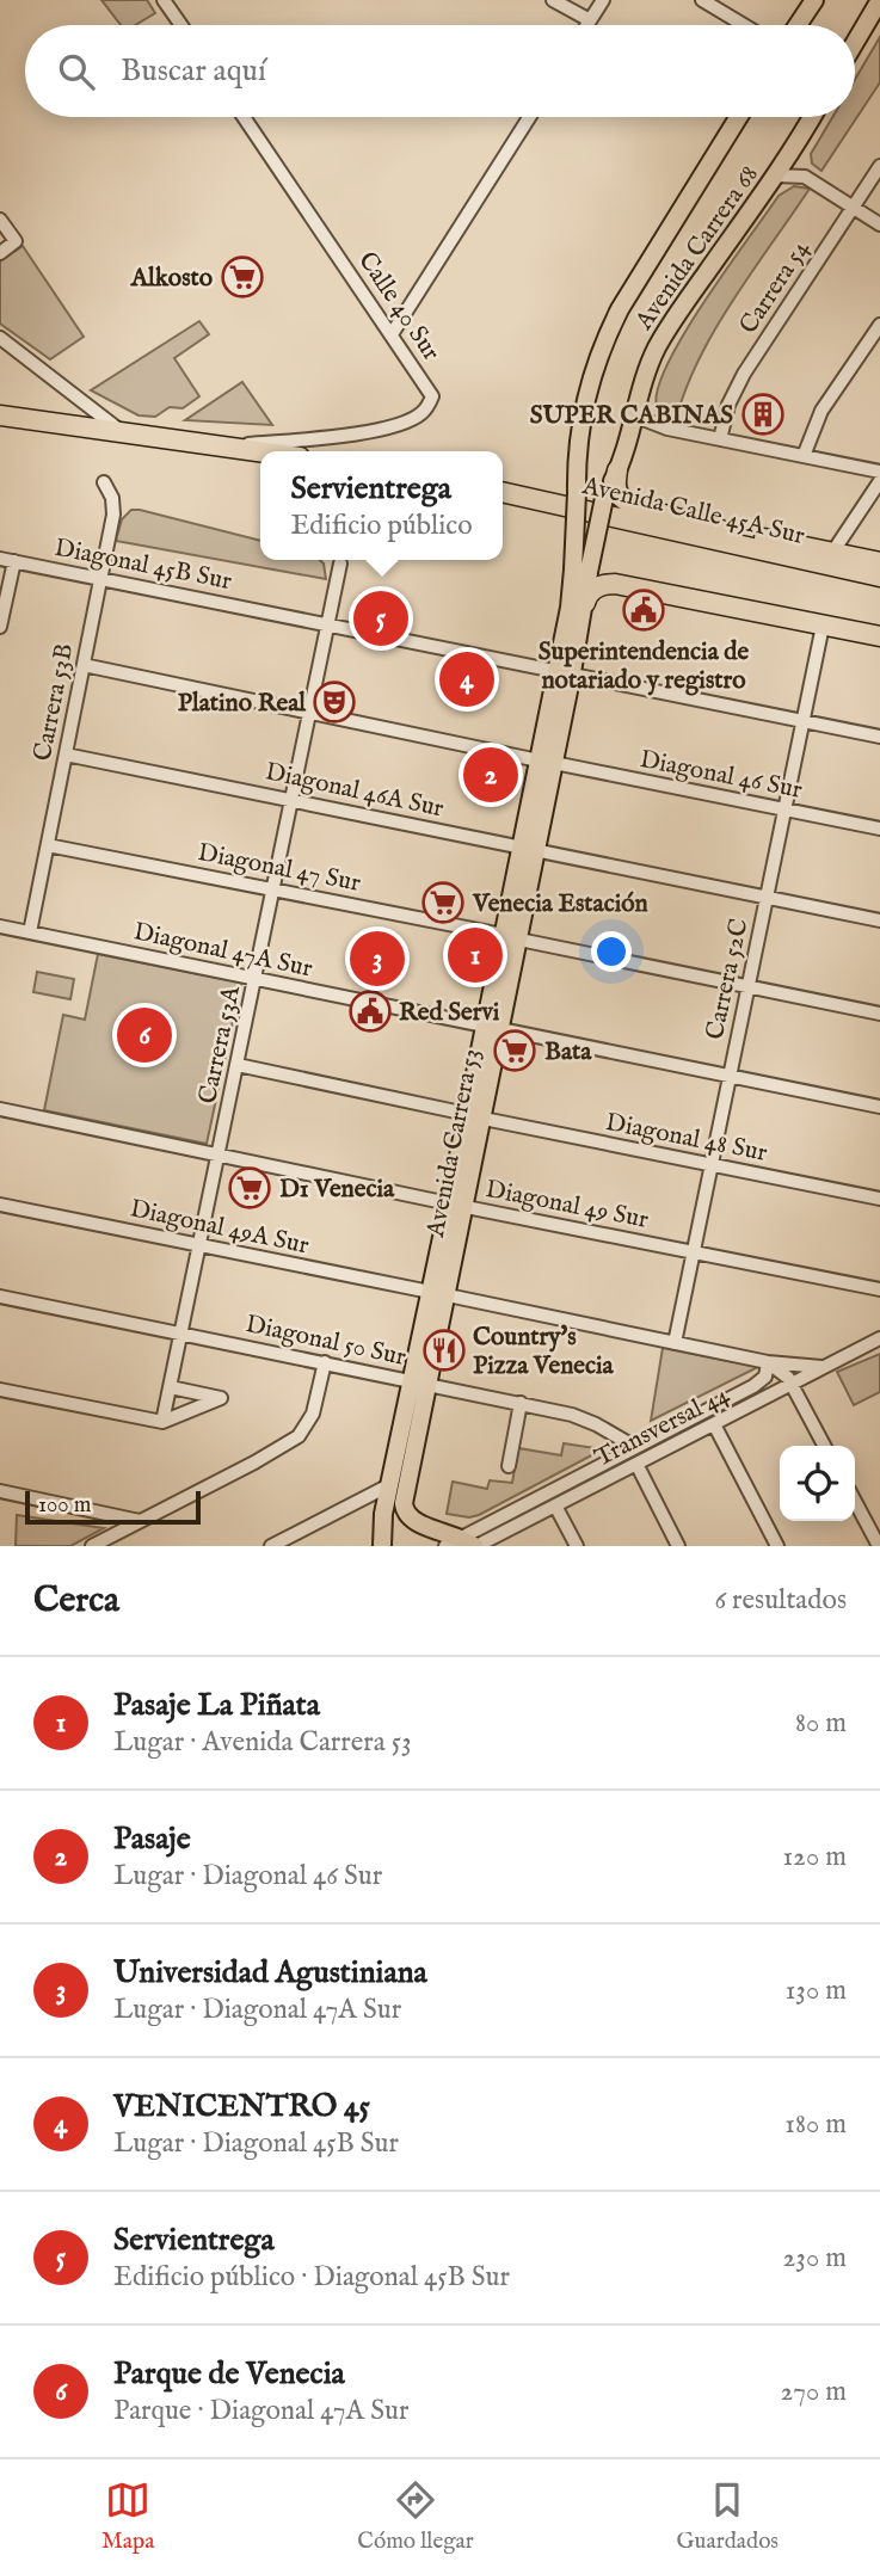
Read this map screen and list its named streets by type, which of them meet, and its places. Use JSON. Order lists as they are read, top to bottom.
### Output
{
  "streets": {
    "highway": ["Avenida Calle 45A Sur"],
    "main road": ["Avenida Carrera 68", "Avenida Carrera 53"],
    "street": [
      "Carrera 54",
      "Calle 40 Sur",
      "Diagonal 45B Sur",
      "Carrera 53B",
      "Diagonal 46 Sur",
      "Diagonal 46A Sur",
      "Diagonal 47 Sur",
      "Diagonal 47A Sur",
      "Carrera 52C",
      "Carrera 53A",
      "Diagonal 48 Sur",
      "Diagonal 49 Sur",
      "Diagonal 49A Sur",
      "Diagonal 50 Sur",
      "Transversal 44"
    ]
  },
  "crossings": [
    ["Avenida Carrera 68", "Avenida Carrera 53"],
    ["Diagonal 45B Sur", "Carrera 53B"],
    ["Diagonal 45B Sur", "Carrera 52C"],
    ["Diagonal 45B Sur", "Carrera 53A"],
    ["Diagonal 45B Sur", "Avenida Carrera 53"],
    ["Carrera 53B", "Diagonal 46 Sur"],
    ["Carrera 53B", "Diagonal 46A Sur"],
    ["Carrera 53B", "Diagonal 47 Sur"],
    ["Carrera 53B", "Diagonal 47A Sur"],
    ["Diagonal 46 Sur", "Carrera 52C"],
    ["Diagonal 46 Sur", "Carrera 53A"],
    ["Diagonal 46 Sur", "Avenida Carrera 53"],
    ["Diagonal 46A Sur", "Carrera 52C"],
    ["Diagonal 46A Sur", "Carrera 53A"],
    ["Diagonal 46A Sur", "Avenida Carrera 53"],
    ["Diagonal 47 Sur", "Carrera 52C"],
    ["Diagonal 47 Sur", "Carrera 53A"],
    ["Diagonal 47 Sur", "Avenida Carrera 53"],
    ["Diagonal 47A Sur", "Carrera 52C"],
    ["Diagonal 47A Sur", "Carrera 53A"],
    ["Diagonal 47A Sur", "Avenida Carrera 53"],
    ["Carrera 52C", "Diagonal 48 Sur"],
    ["Carrera 52C", "Diagonal 49 Sur"],
    ["Carrera 52C", "Diagonal 49A Sur"],
    ["Carrera 53A", "Diagonal 48 Sur"],
    ["Carrera 53A", "Diagonal 49 Sur"],
    ["Carrera 53A", "Diagonal 49A Sur"],
    ["Carrera 53A", "Diagonal 50 Sur"],
    ["Diagonal 48 Sur", "Avenida Carrera 53"],
    ["Avenida Carrera 53", "Diagonal 49 Sur"],
    ["Avenida Carrera 53", "Diagonal 49A Sur"],
    ["Avenida Carrera 53", "Diagonal 50 Sur"],
    ["Avenida Carrera 53", "Transversal 44"],
    ["Diagonal 49A Sur", "Transversal 44"],
    ["Diagonal 50 Sur", "Transversal 44"]
  ],
  "places": {
    "supermarket": [
      "Alkosto",
      "Venecia Estación",
      "Bata",
      "D1 Venecia"
    ],
    "building": ["SUPER CABINAS"],
    "public building": ["Superintendencia de notariado y registro", "Red Servi"],
    "theatre": ["Platino Real"],
    "restaurant": ["Country's Pizza Venecia"]
  },
  "scale_bar": "100 m",
  "page": {
    "search": "Buscar aquí",
    "popup": ["Servientrega", "Edificio público"],
    "pins": [
      "5",
      "4",
      "2",
      "1",
      "3",
      "6"
    ],
    "scale": "100 m",
    "heading": ["Cerca", "6 resultados"],
    "list": [
      {
        "mark": "1",
        "name": "Pasaje La Piñata",
        "note": "Lugar · Avenida Carrera 53",
        "value": "80 m"
      },
      {
        "mark": "2",
        "name": "Pasaje",
        "note": "Lugar · Diagonal 46 Sur",
        "value": "120 m"
      },
      {
        "mark": "3",
        "name": "Universidad Agustiniana",
        "note": "Lugar · Diagonal 47A Sur",
        "value": "130 m"
      },
      {
        "mark": "4",
        "name": "VENICENTRO 45",
        "note": "Lugar · Diagonal 45B Sur",
        "value": "180 m"
      },
      {
        "mark": "5",
        "name": "Servientrega",
        "note": "Edificio público · Diagonal 45B Sur",
        "value": "230 m"
      },
      {
        "mark": "6",
        "name": "Parque de Venecia",
        "note": "Parque · Diagonal 47A Sur",
        "value": "270 m"
      }
    ],
    "nav": ["Mapa", "Cómo llegar", "Guardados"]
  }
}
